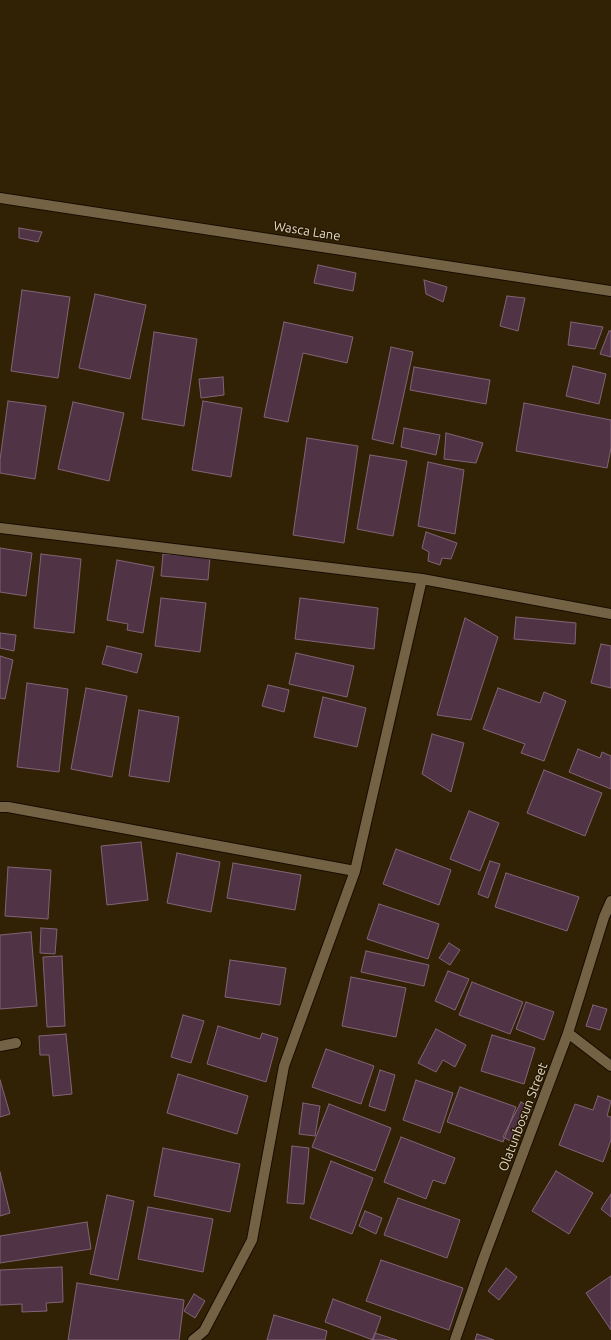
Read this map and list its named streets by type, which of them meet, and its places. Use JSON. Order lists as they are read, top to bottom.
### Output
{
  "streets": {
    "street": ["Wasca Lane", "Olatunbosun Street"]
  }
}
